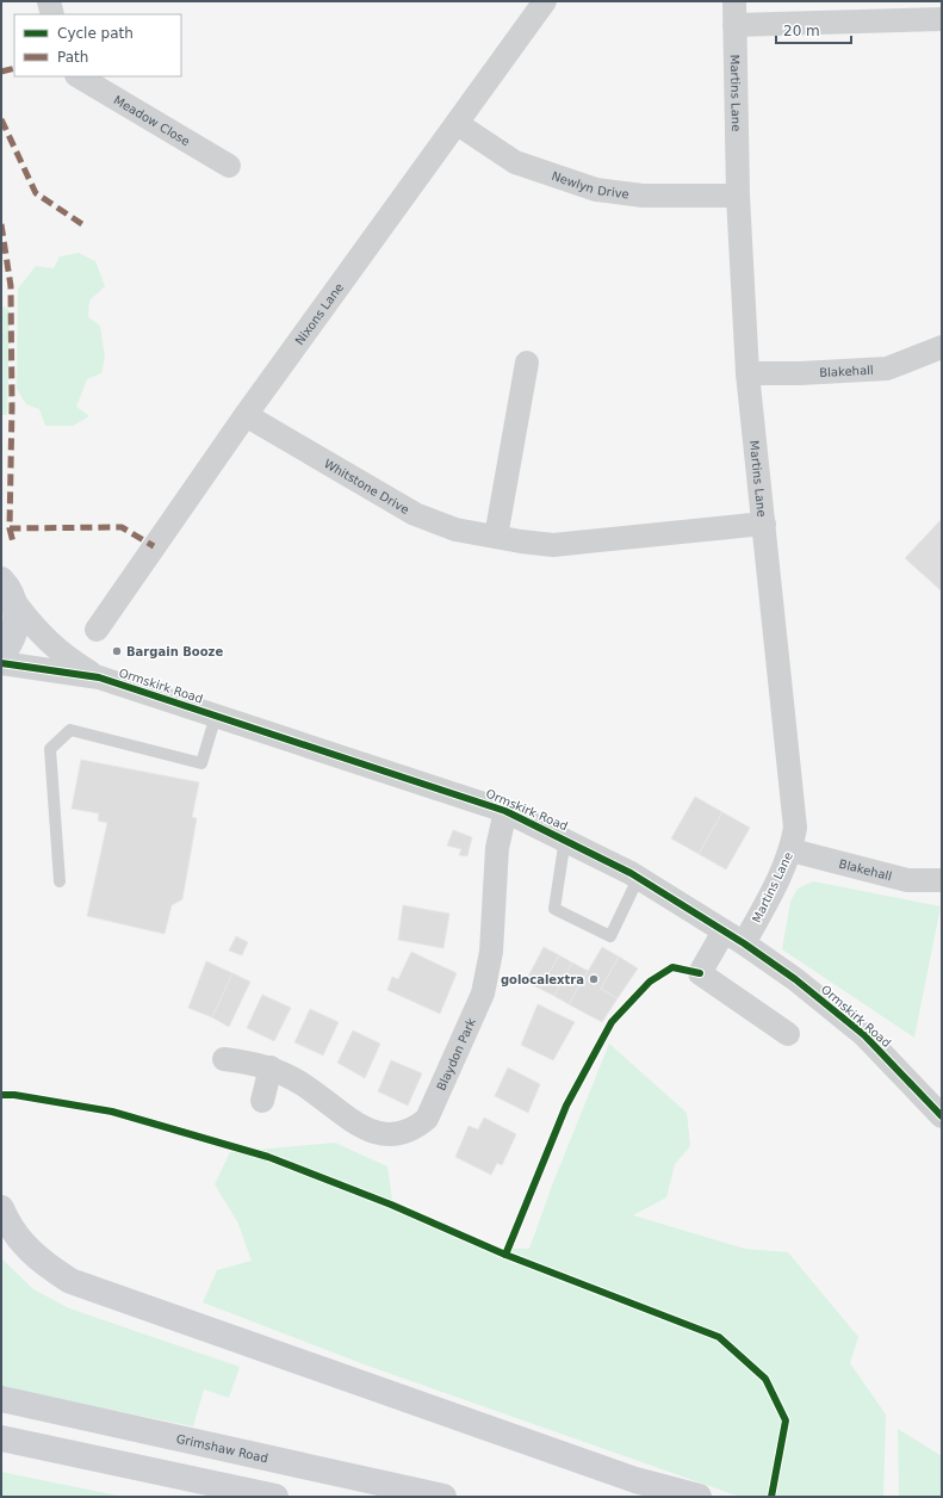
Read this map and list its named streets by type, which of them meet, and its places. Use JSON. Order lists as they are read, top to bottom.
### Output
{
  "streets": {
    "main road": ["Grimshaw Road"],
    "street": [
      "Martins Lane",
      "Meadow Close",
      "Newlyn Drive",
      "Nixons Lane",
      "Blakehall",
      "Whitstone Drive",
      "Ormskirk Road",
      "Blaydon Park"
    ]
  },
  "crossings": [
    ["Martins Lane", "Newlyn Drive"],
    ["Martins Lane", "Blakehall"],
    ["Martins Lane", "Whitstone Drive"],
    ["Martins Lane", "Ormskirk Road"],
    ["Newlyn Drive", "Nixons Lane"],
    ["Nixons Lane", "Whitstone Drive"],
    ["Ormskirk Road", "Blaydon Park"]
  ],
  "places": ["Bargain Booze", "golocalextra"],
  "legend": ["Cycle path", "Path"],
  "scale_bar": "20 m"
}
